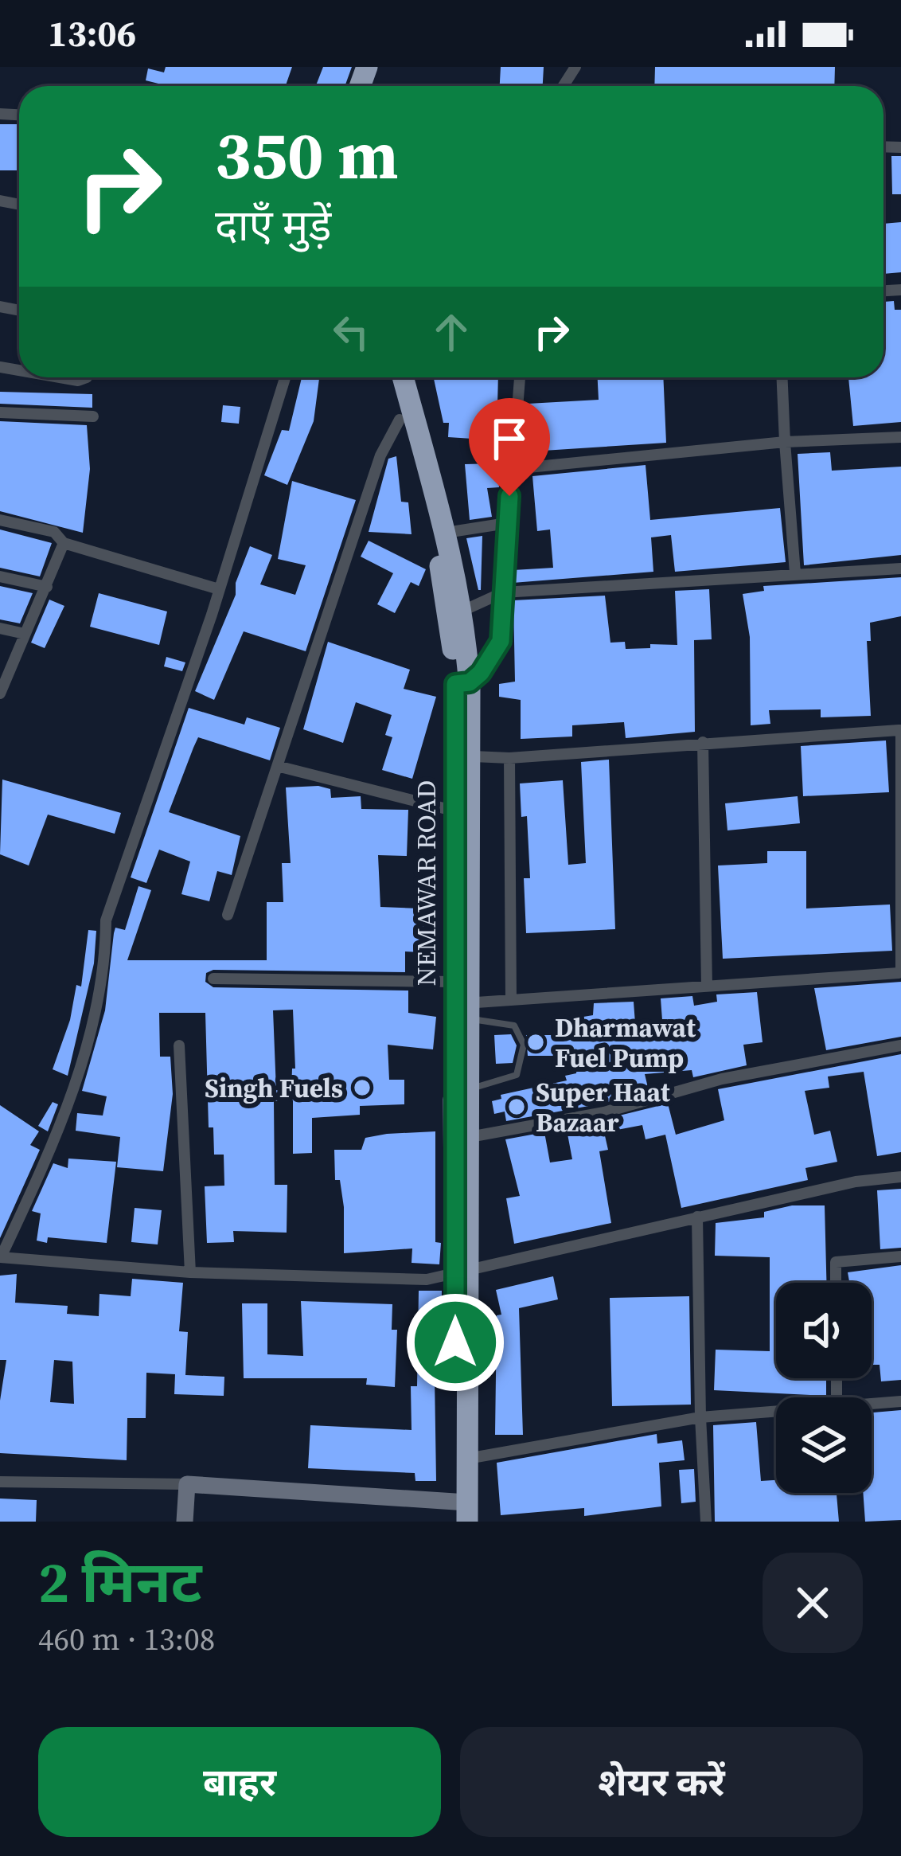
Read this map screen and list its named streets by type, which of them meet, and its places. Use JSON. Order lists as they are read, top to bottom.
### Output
{
  "streets": {
    "highway": ["NEMAWAR ROAD"]
  },
  "places": ["Dharmawat Fuel Pump", "Singh Fuels", "Super Haat Bazaar"],
  "page": {
    "status": "13:06",
    "turn": ["350 m", "दाएँ मुड़ें"],
    "heading": ["2 मिनट", "460 m · 13:08"],
    "buttons": ["बाहर", "शेयर करें"]
  }
}
